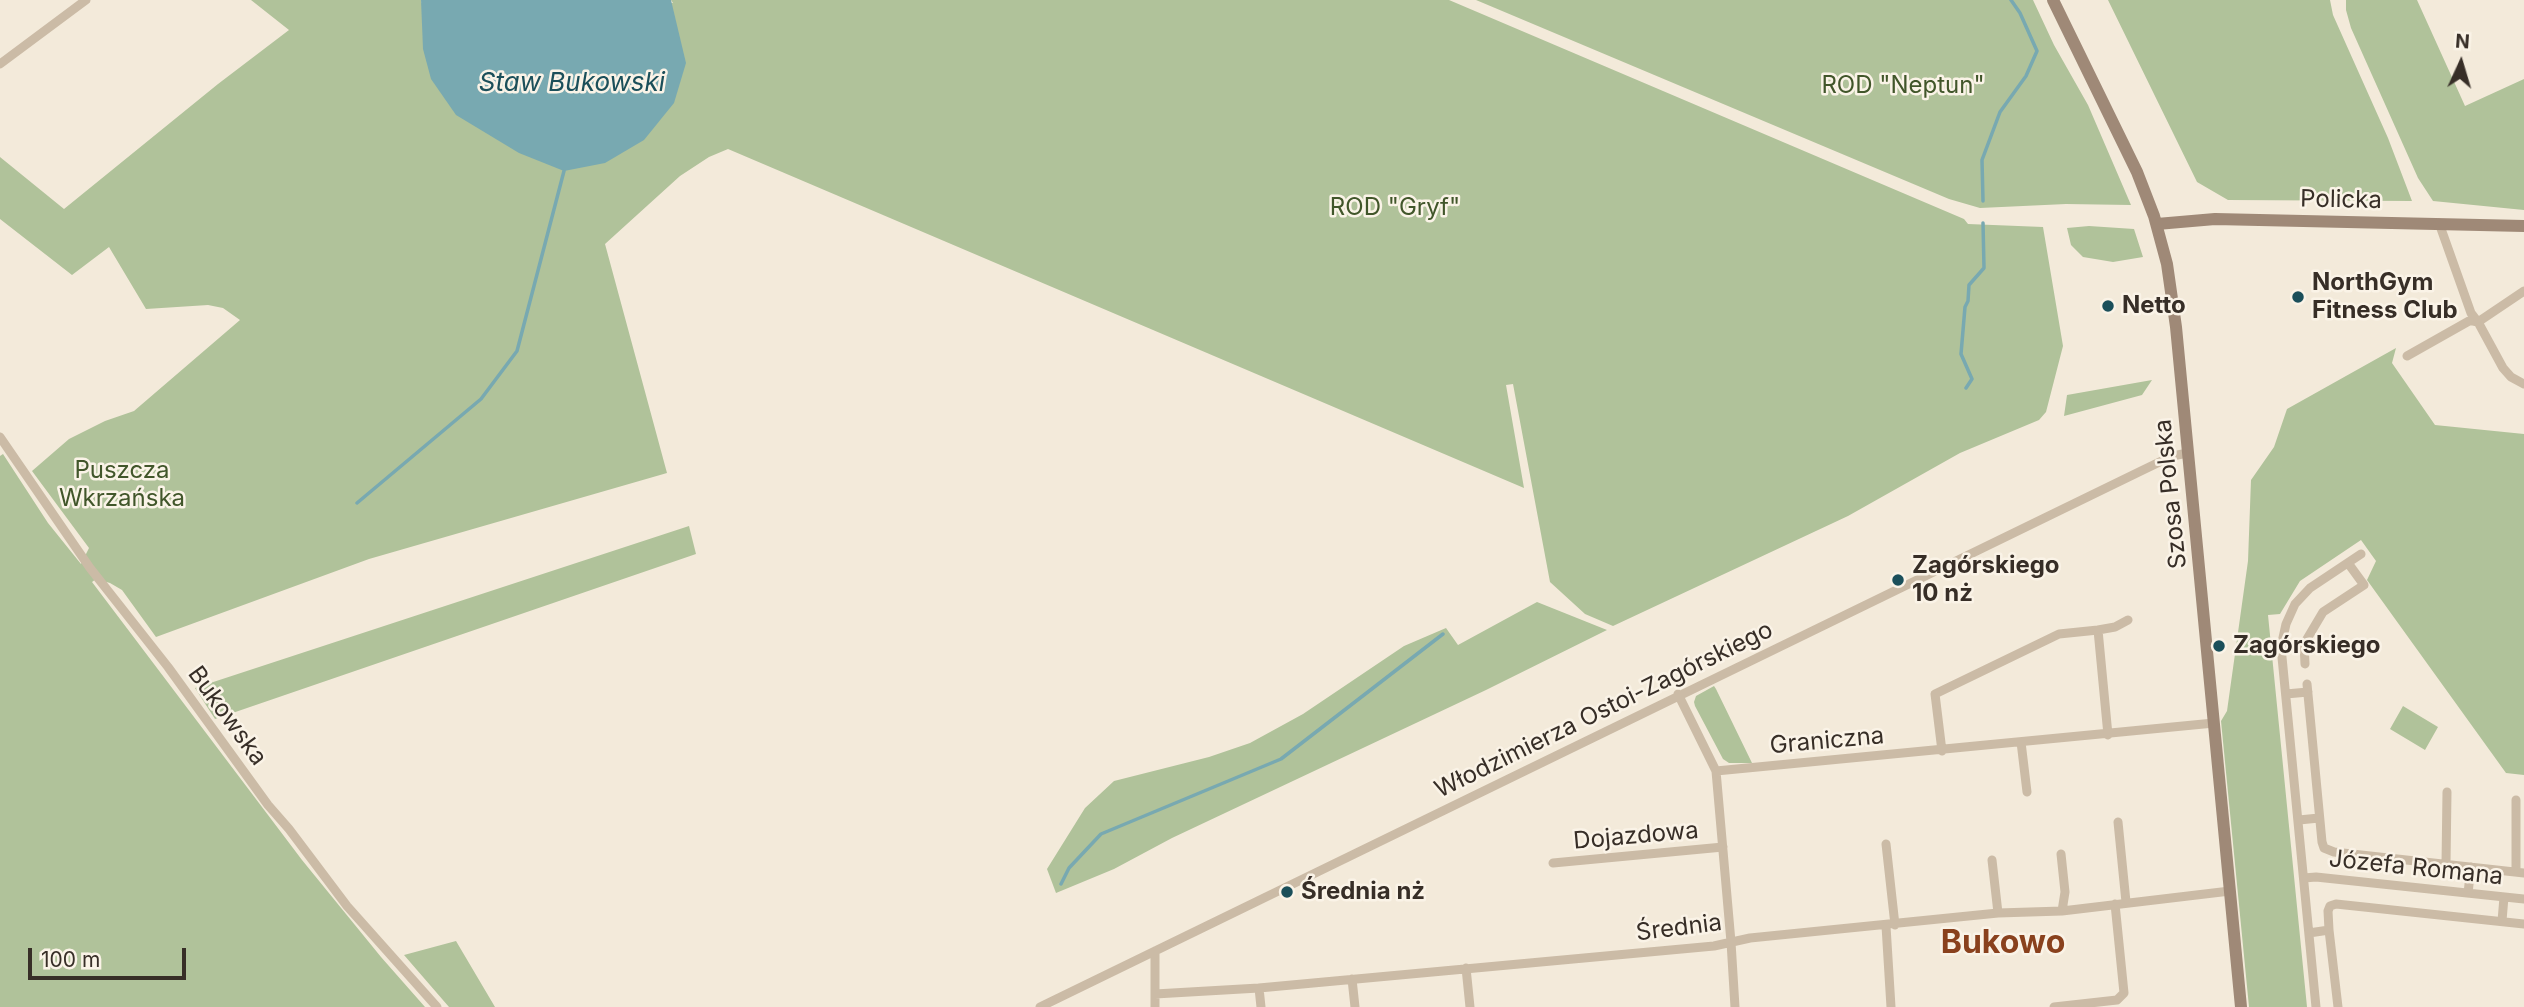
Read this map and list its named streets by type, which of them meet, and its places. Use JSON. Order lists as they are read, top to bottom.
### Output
{
  "streets": {
    "street": [
      "Policka",
      "Szosa Polska",
      "Włodzimierza Ostoi-Zagórskiego",
      "Bukowska",
      "Graniczna",
      "Dojazdowa",
      "Józefa Romana",
      "Średnia"
    ]
  },
  "crossings": [
    ["Policka", "Szosa Polska"],
    ["Szosa Polska", "Włodzimierza Ostoi-Zagórskiego"],
    ["Szosa Polska", "Graniczna"],
    ["Szosa Polska", "Średnia"],
    ["Włodzimierza Ostoi-Zagórskiego", "Dojazdowa"],
    ["Graniczna", "Dojazdowa"],
    ["Dojazdowa", "Średnia"]
  ],
  "districts": ["Bukowo"],
  "water": ["Staw Bukowski"],
  "parks": ["ROD \"Neptun\"", "ROD \"Gryf\"", "Puszcza Wkrzańska"],
  "places": [
    "NorthGym Fitness Club",
    "Netto",
    "Zagórskiego 10 nż",
    "Zagórskiego",
    "Średnia nż"
  ],
  "scale_bar": "100 m",
  "north": "top"
}
